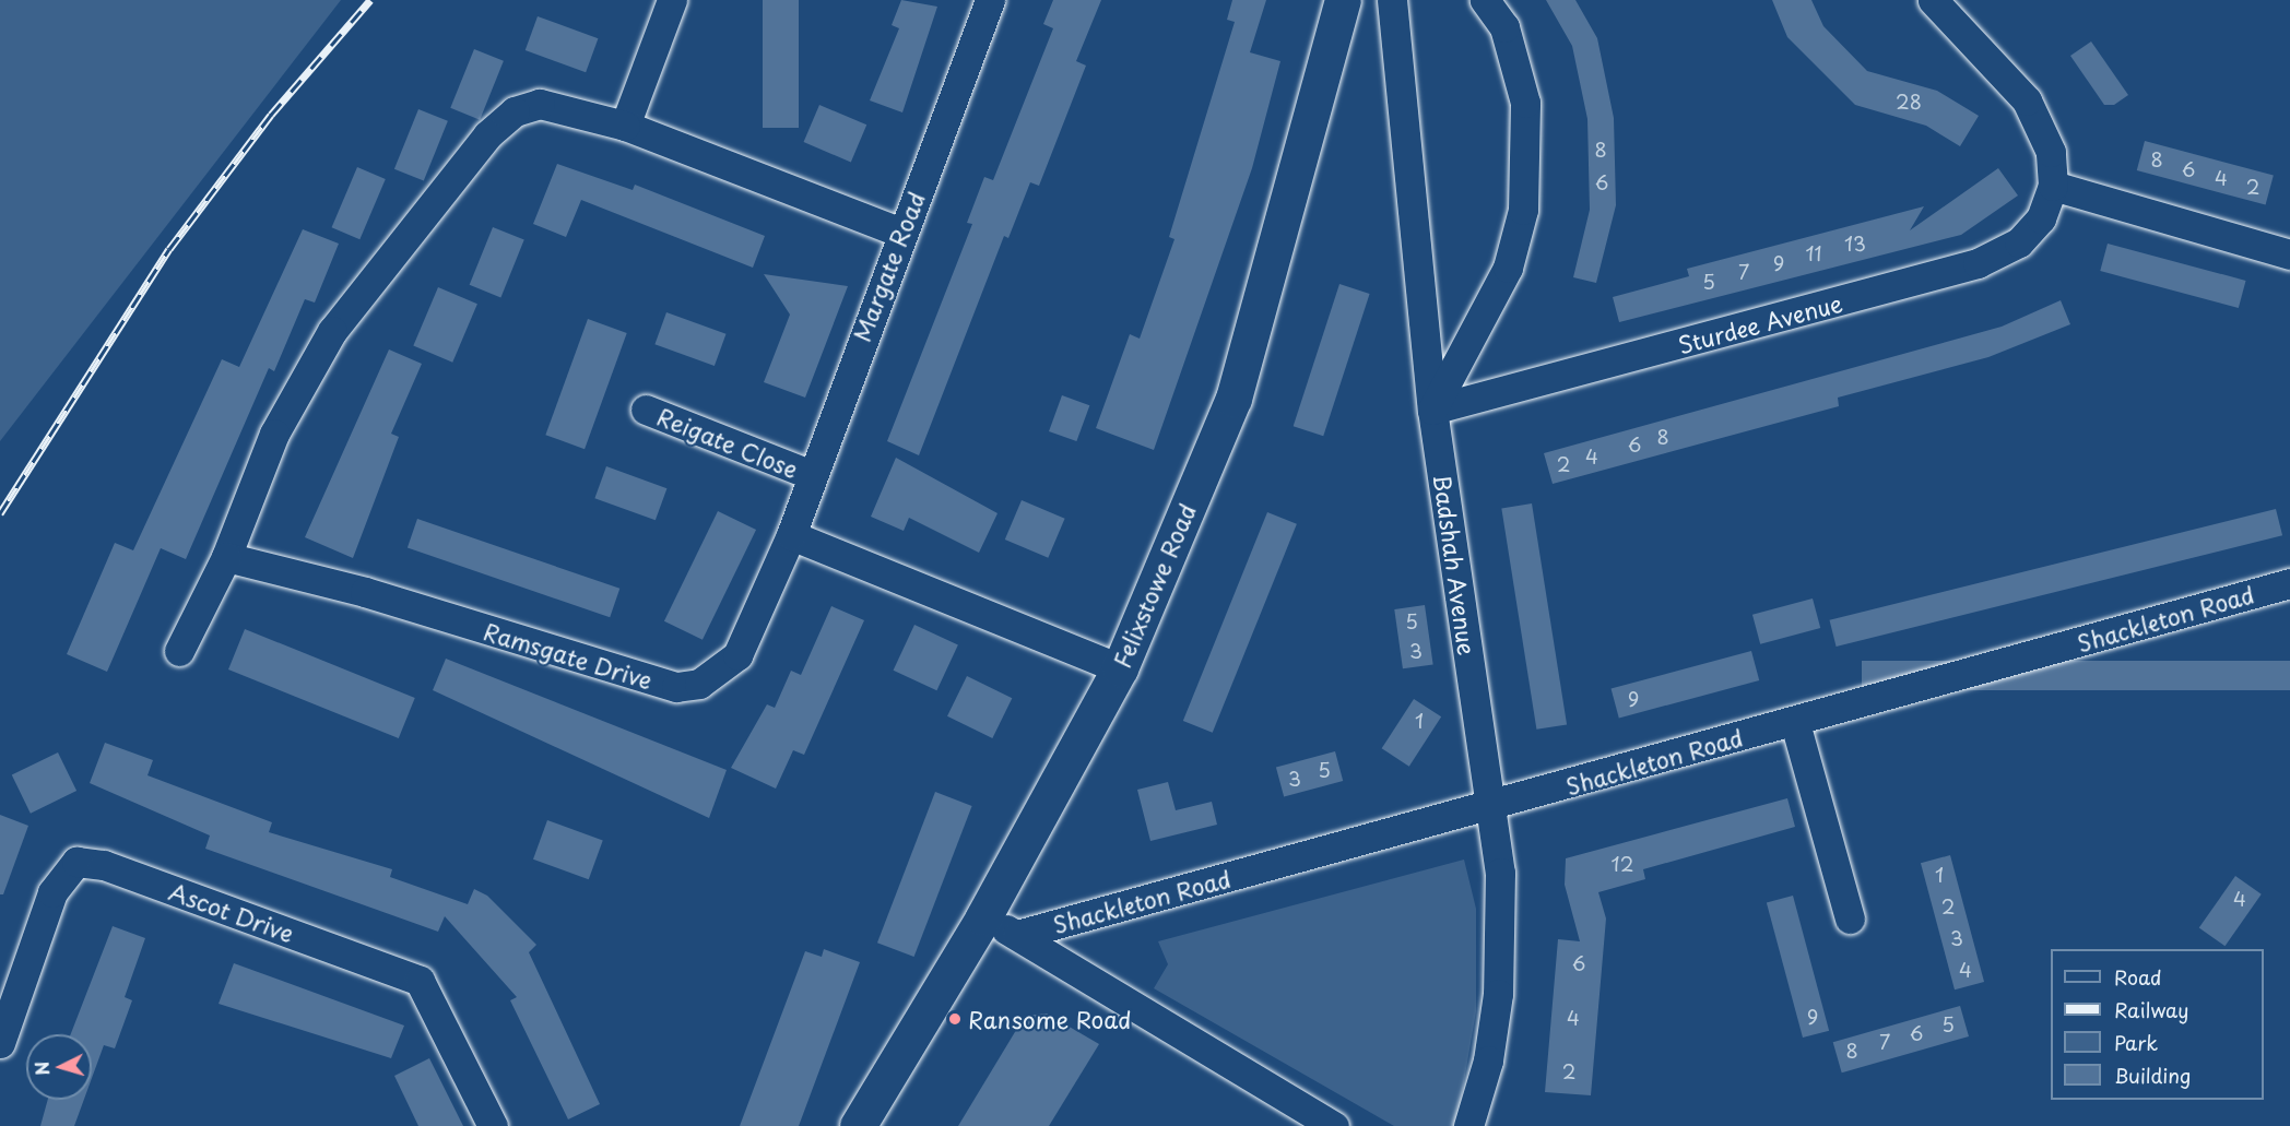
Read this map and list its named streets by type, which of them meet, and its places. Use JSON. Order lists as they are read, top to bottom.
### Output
{
  "streets": {
    "main road": ["Felixstowe Road"],
    "street": [
      "Margate Road",
      "Sturdee Avenue",
      "Reigate Close",
      "Badshah Avenue",
      "Shackleton Road",
      "Ramsgate Drive",
      "Ascot Drive"
    ]
  },
  "crossings": [
    ["Margate Road", "Reigate Close"],
    ["Margate Road", "Ramsgate Drive"],
    ["Sturdee Avenue", "Badshah Avenue"],
    ["Badshah Avenue", "Shackleton Road"]
  ],
  "places": ["Ransome Road"],
  "house_numbers": [
    "28",
    "8",
    "8",
    "6",
    "4",
    "6",
    "2",
    "13",
    "11",
    "9",
    "7",
    "5",
    "8",
    "6",
    "4",
    "2",
    "5",
    "3",
    "9",
    "1",
    "5",
    "3",
    "12",
    "1",
    "4",
    "2",
    "3",
    "6",
    "4",
    "9",
    "4",
    "5",
    "6",
    "7",
    "8",
    "2"
  ],
  "legend": [
    "Road",
    "Railway",
    "Park",
    "Building"
  ],
  "north": "left"
}
